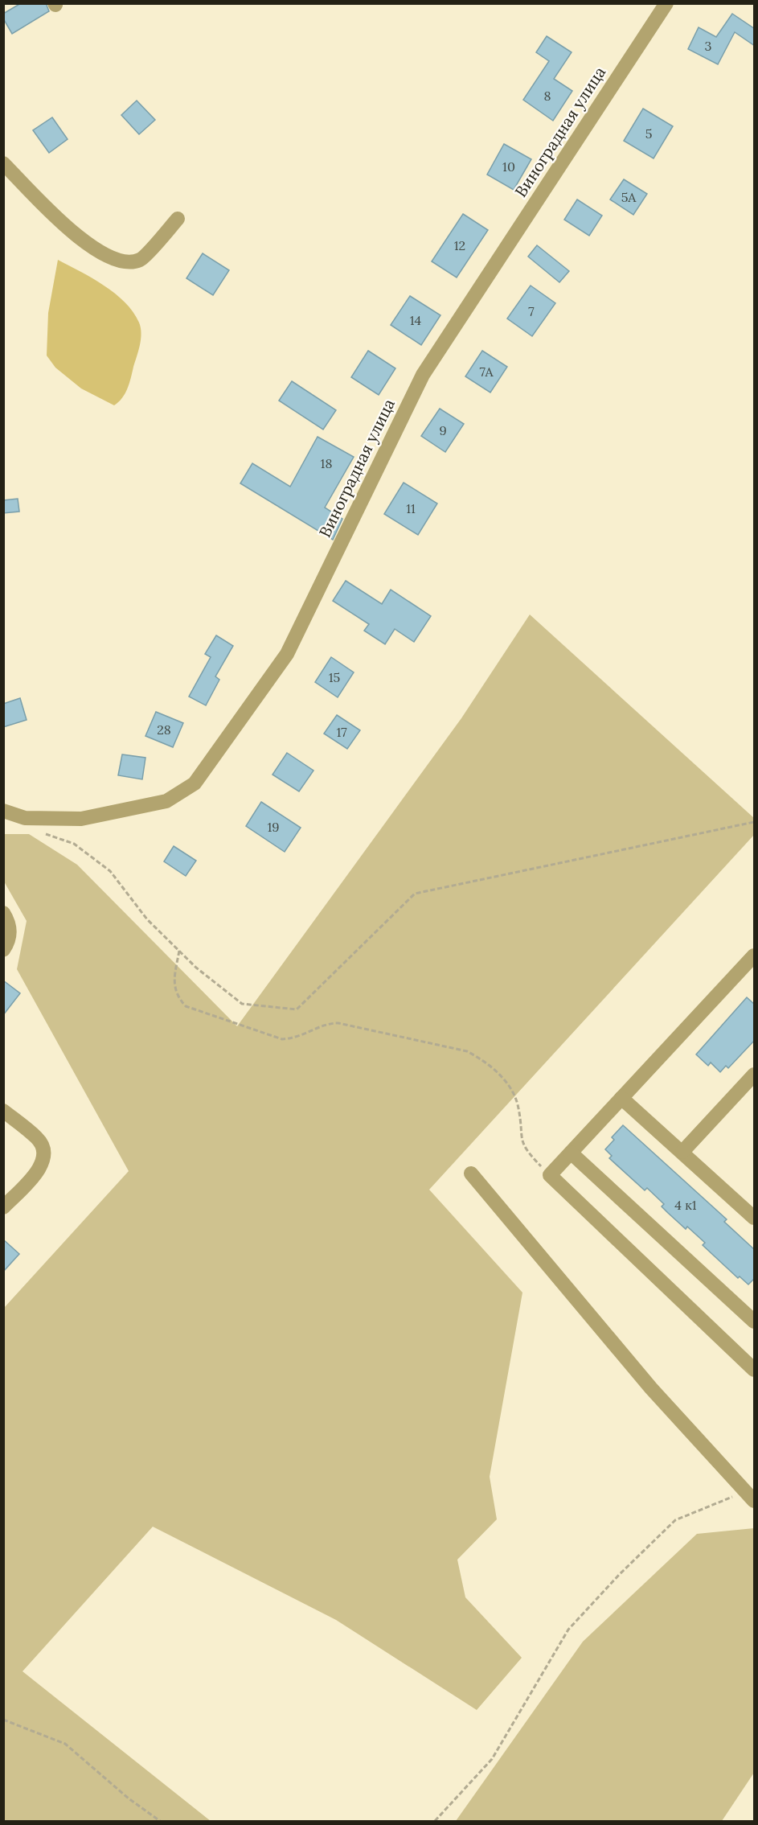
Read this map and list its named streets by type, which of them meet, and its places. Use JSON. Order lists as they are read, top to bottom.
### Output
{
  "streets": {
    "street": ["Виноградная улица"]
  },
  "house_numbers": [
    "3",
    "8",
    "5",
    "10",
    "5А",
    "12",
    "7",
    "14",
    "7А",
    "9",
    "18",
    "11",
    "15",
    "28",
    "17",
    "19",
    "4 к1"
  ]
}
